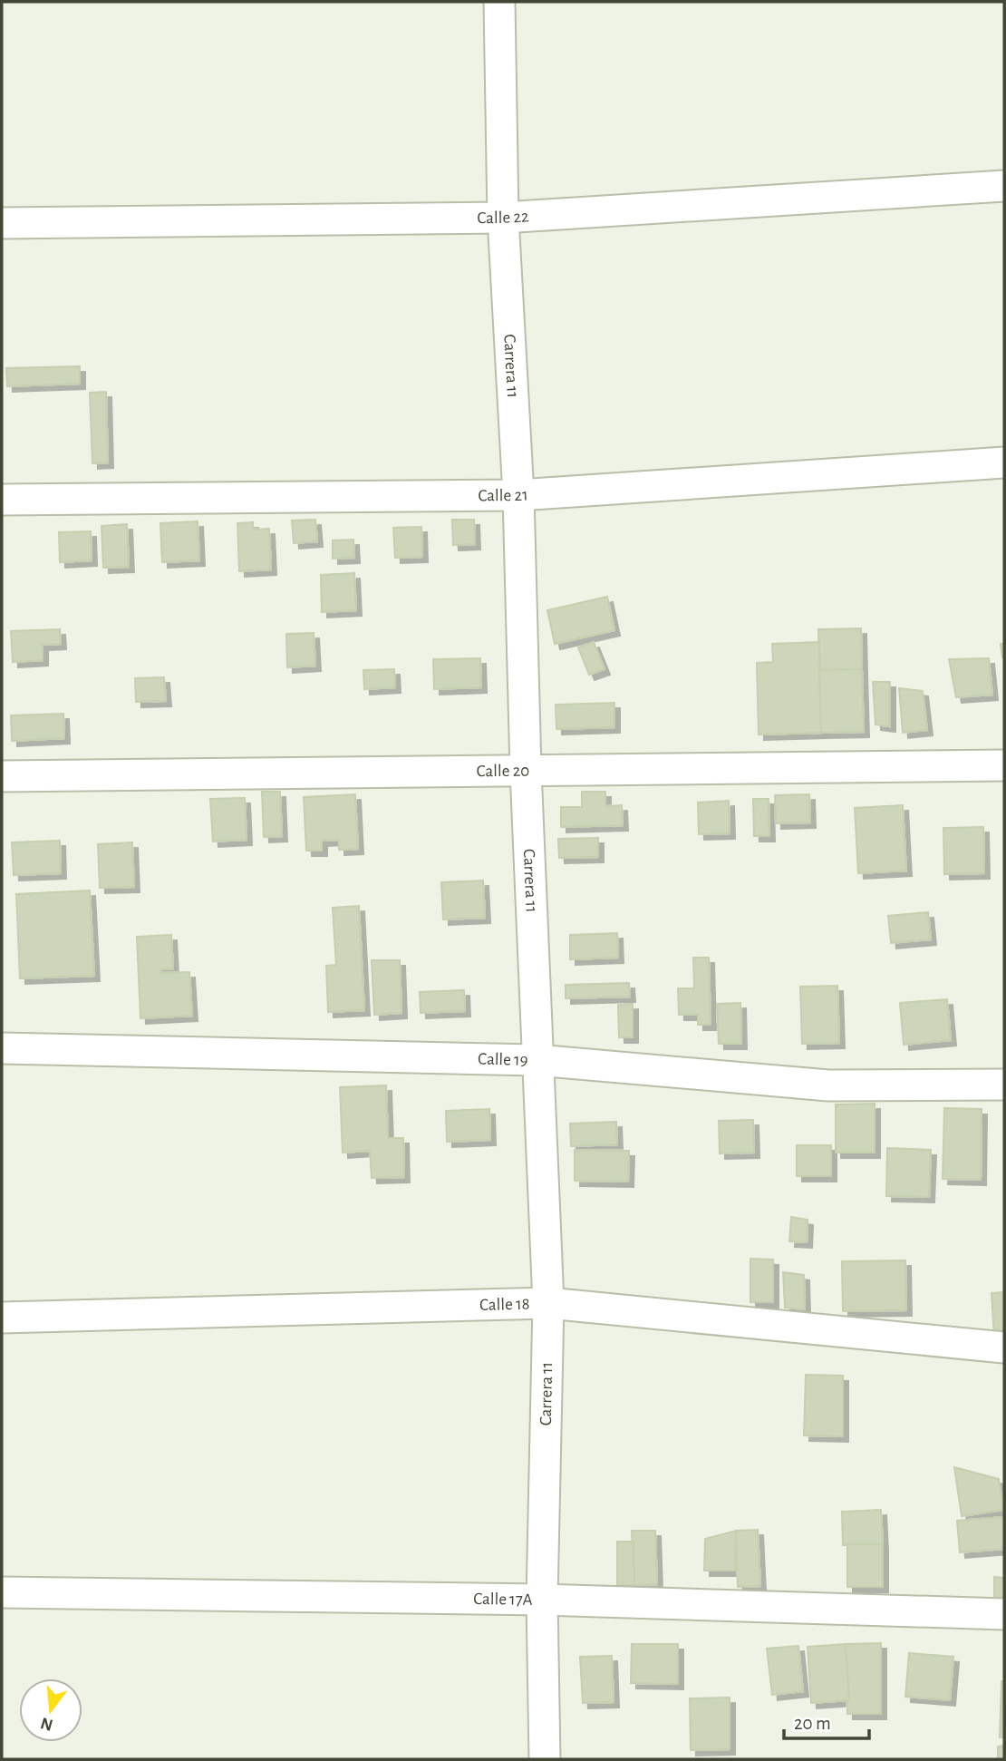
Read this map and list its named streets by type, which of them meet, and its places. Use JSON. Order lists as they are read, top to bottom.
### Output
{
  "streets": {
    "street": [
      "Calle 22",
      "Carrera 11",
      "Calle 21",
      "Calle 20",
      "Calle 19",
      "Calle 18",
      "Calle 17A"
    ]
  },
  "crossings": [
    ["Calle 22", "Carrera 11"],
    ["Carrera 11", "Calle 21"],
    ["Carrera 11", "Calle 20"],
    ["Carrera 11", "Calle 19"],
    ["Carrera 11", "Calle 18"],
    ["Carrera 11", "Calle 17A"]
  ],
  "scale_bar": "20 m",
  "north": "bottom"
}
